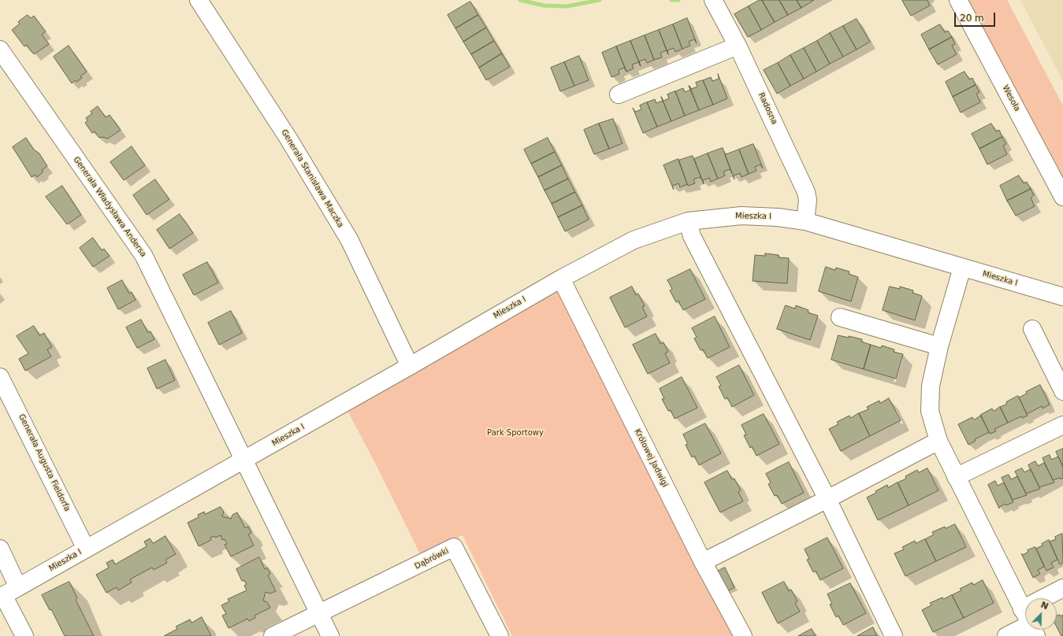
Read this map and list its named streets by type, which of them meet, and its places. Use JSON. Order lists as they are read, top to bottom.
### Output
{
  "streets": {
    "street": [
      "Wesoła",
      "Radosna",
      "Generała Stanisława Maczka",
      "Generała Władysława Andersa",
      "Mieszka I",
      "Królowej Jadwigi",
      "Generała Augusta Fieldorfa",
      "Dąbrówki"
    ]
  },
  "crossings": [
    ["Radosna", "Mieszka I"],
    ["Generała Stanisława Maczka", "Mieszka I"],
    ["Generała Władysława Andersa", "Mieszka I"],
    ["Mieszka I", "Królowej Jadwigi"],
    ["Mieszka I", "Generała Augusta Fieldorfa"]
  ],
  "parks": ["Park Sportowy"],
  "scale_bar": "20 m",
  "north": "top right"
}
